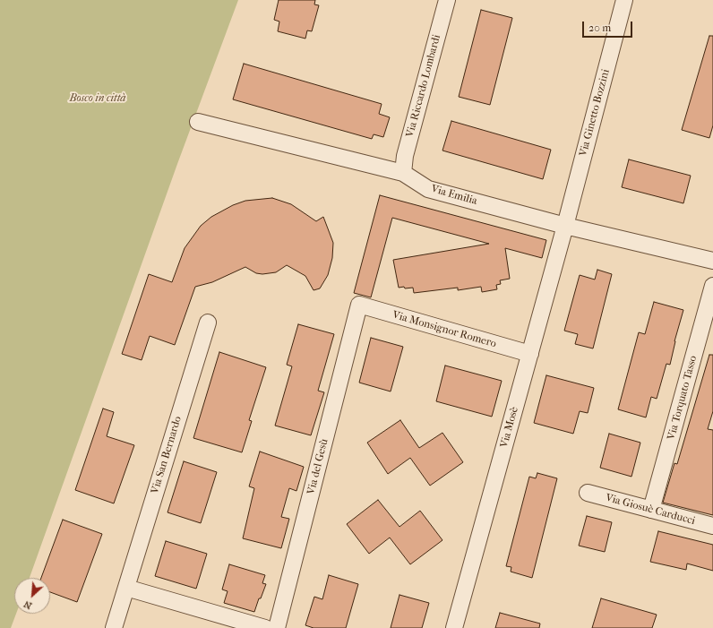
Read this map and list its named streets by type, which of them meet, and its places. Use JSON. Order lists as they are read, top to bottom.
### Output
{
  "streets": {
    "street": [
      "Via Riccardo Lombardi",
      "Via Ginetto Bozzini",
      "Via Emilia",
      "Via Monsignor Romero",
      "Via Torquato Tasso",
      "Via Mosè",
      "Via San Bernardo",
      "Via del Gesù",
      "Via Giosuè Carducci"
    ]
  },
  "crossings": [
    ["Via Riccardo Lombardi", "Via Emilia"],
    ["Via Ginetto Bozzini", "Via Emilia"],
    ["Via Ginetto Bozzini", "Via Mosè"],
    ["Via Emilia", "Via Mosè"],
    ["Via Monsignor Romero", "Via Mosè"],
    ["Via Monsignor Romero", "Via del Gesù"],
    ["Via Torquato Tasso", "Via Giosuè Carducci"]
  ],
  "parks": ["Bosco in città"],
  "scale_bar": "20 m",
  "north": "bottom left"
}
